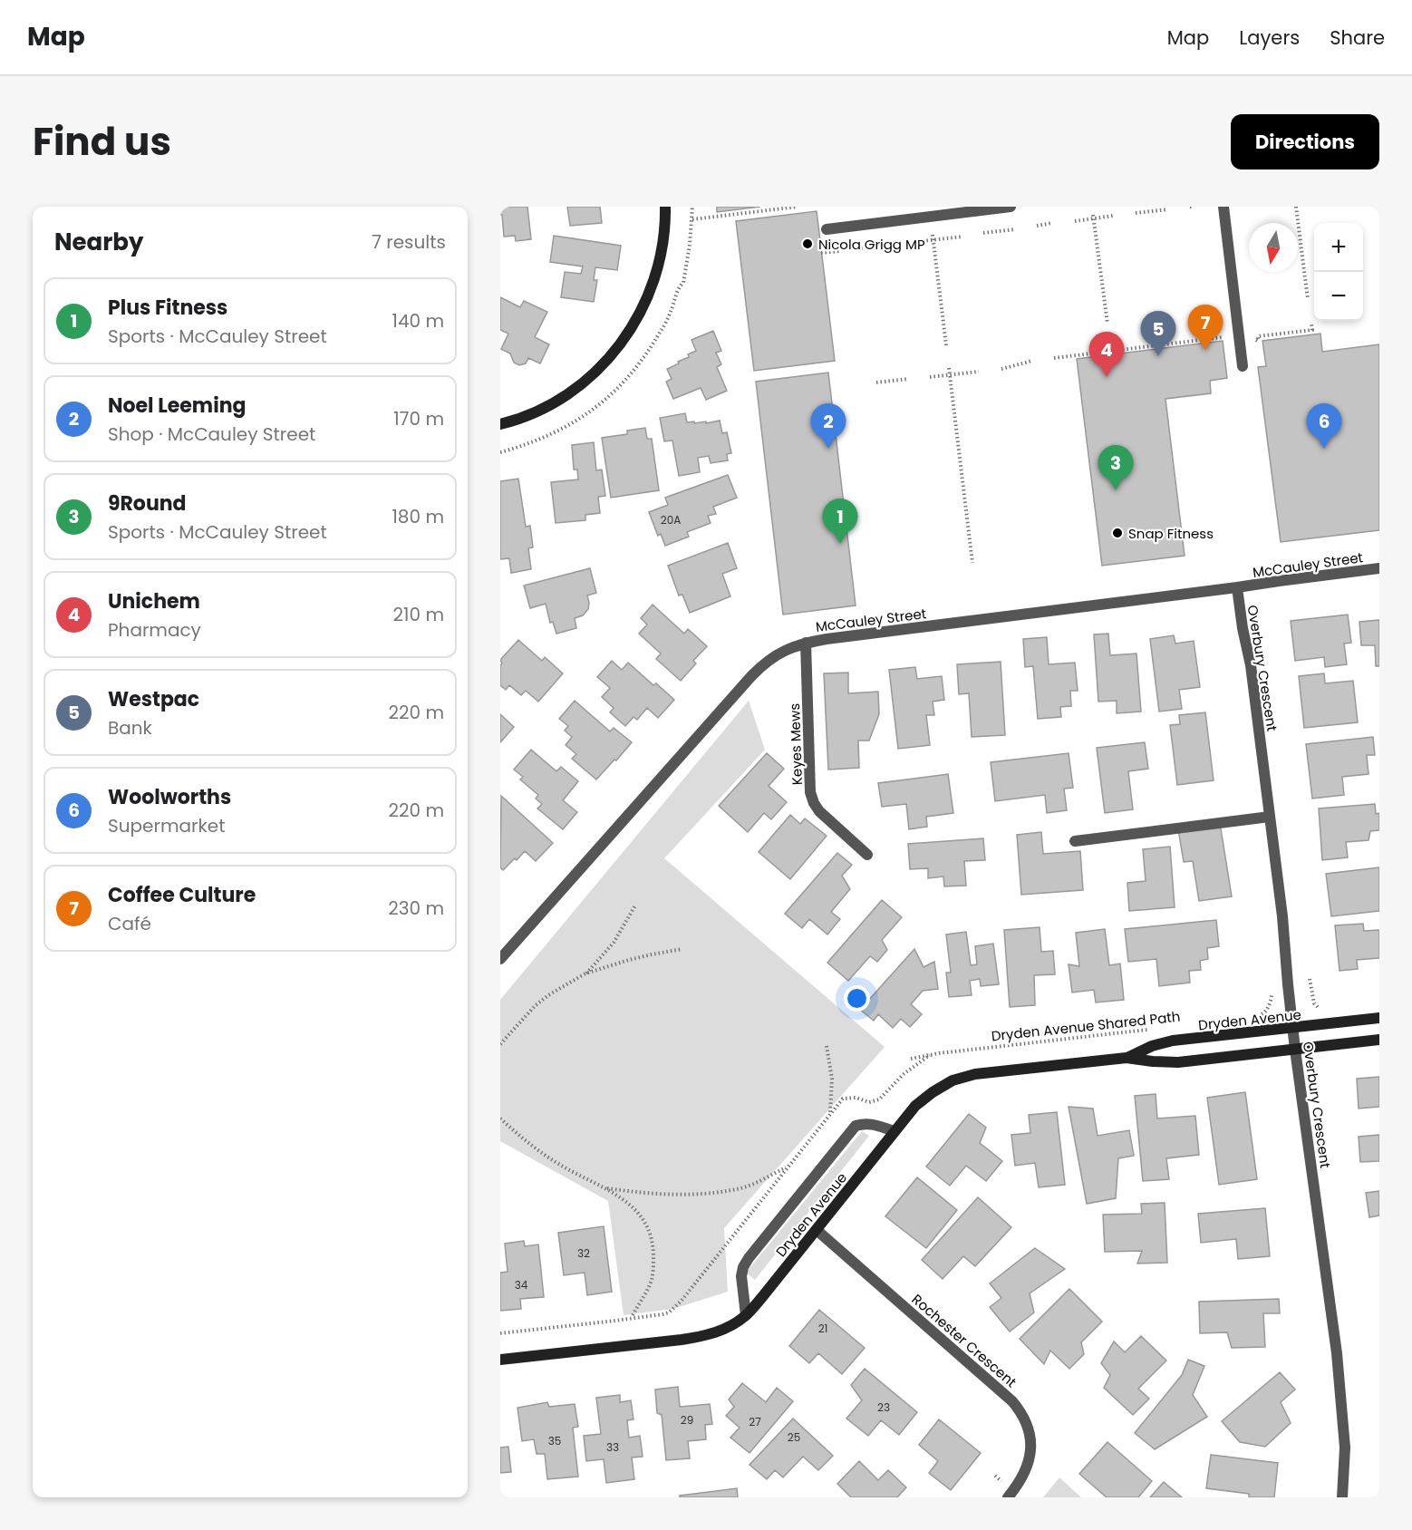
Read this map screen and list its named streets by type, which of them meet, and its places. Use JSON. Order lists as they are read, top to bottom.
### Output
{
  "streets": {
    "street": [
      "McCauley Street",
      "Overbury Crescent",
      "Keyes Mews",
      "Dryden Avenue",
      "Rochester Crescent"
    ],
    "path": ["Dryden Avenue Shared Path"]
  },
  "crossings": [
    ["McCauley Street", "Overbury Crescent"],
    ["McCauley Street", "Keyes Mews"],
    ["Overbury Crescent", "Dryden Avenue"],
    ["Dryden Avenue", "Rochester Crescent"]
  ],
  "places": ["Nicola Grigg MP", "Snap Fitness"],
  "house_numbers": [
    "20A",
    "32",
    "34",
    "21",
    "23",
    "29",
    "27",
    "25",
    "35",
    "33"
  ],
  "north": "bottom",
  "page": {
    "header": "Map",
    "nav": ["Map", "Layers", "Share"],
    "title": "Find us",
    "buttons": "Directions",
    "heading": ["Nearby", "7 results"],
    "map_buttons": ["+", "−"],
    "list": [
      {
        "mark": "1",
        "name": "Plus Fitness",
        "note": "Sports · McCauley Street",
        "value": "140 m"
      },
      {
        "mark": "2",
        "name": "Noel Leeming",
        "note": "Shop · McCauley Street",
        "value": "170 m"
      },
      {
        "mark": "3",
        "name": "9Round",
        "note": "Sports · McCauley Street",
        "value": "180 m"
      },
      {
        "mark": "4",
        "name": "Unichem",
        "note": "Pharmacy",
        "value": "210 m"
      },
      {
        "mark": "5",
        "name": "Westpac",
        "note": "Bank",
        "value": "220 m"
      },
      {
        "mark": "6",
        "name": "Woolworths",
        "note": "Supermarket",
        "value": "220 m"
      },
      {
        "mark": "7",
        "name": "Coffee Culture",
        "note": "Café",
        "value": "230 m"
      }
    ],
    "pins": [
      "7",
      "5",
      "4",
      "2",
      "6",
      "3",
      "1"
    ]
  }
}
